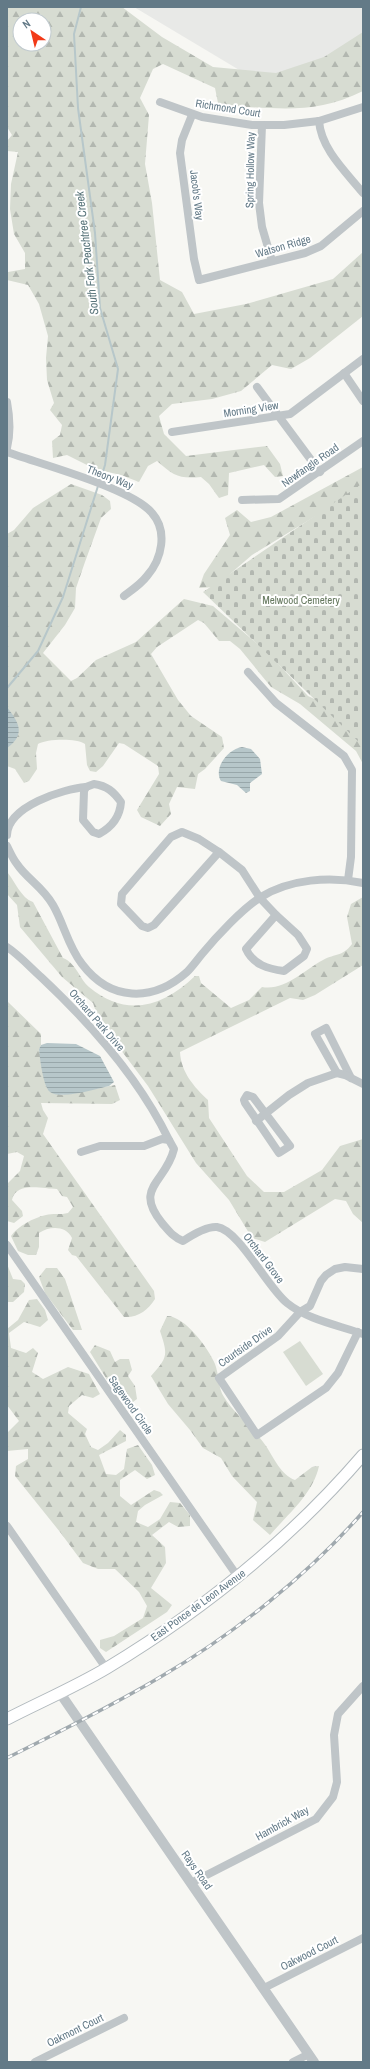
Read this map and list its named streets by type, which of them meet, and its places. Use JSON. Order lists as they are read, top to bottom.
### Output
{
  "streets": {
    "main road": ["East Ponce de Leon Avenue"],
    "street": [
      "Richmond Court",
      "Spring Hollow Way",
      "Jacob's Way",
      "Watson Ridge",
      "Morning View",
      "Newfangle Road",
      "Theory Way",
      "Orchard Park Drive",
      "Orchard Grove",
      "Courtside Drive",
      "Sagewood Circle",
      "Hambrick Way",
      "Rays Road",
      "Oakwood Court",
      "Oakmont Court"
    ]
  },
  "crossings": [
    ["Richmond Court", "Spring Hollow Way"],
    ["Richmond Court", "Jacob's Way"],
    ["Spring Hollow Way", "Watson Ridge"],
    ["Jacob's Way", "Watson Ridge"],
    ["Orchard Park Drive", "Orchard Grove"],
    ["Orchard Grove", "Courtside Drive"],
    ["Sagewood Circle", "East Ponce de Leon Avenue"],
    ["East Ponce de Leon Avenue", "Rays Road"],
    ["Hambrick Way", "Rays Road"],
    ["Rays Road", "Oakwood Court"]
  ],
  "water": ["South Fork Peachtree Creek"],
  "parks": ["Melwood Cemetery"],
  "north": "top left"
}
